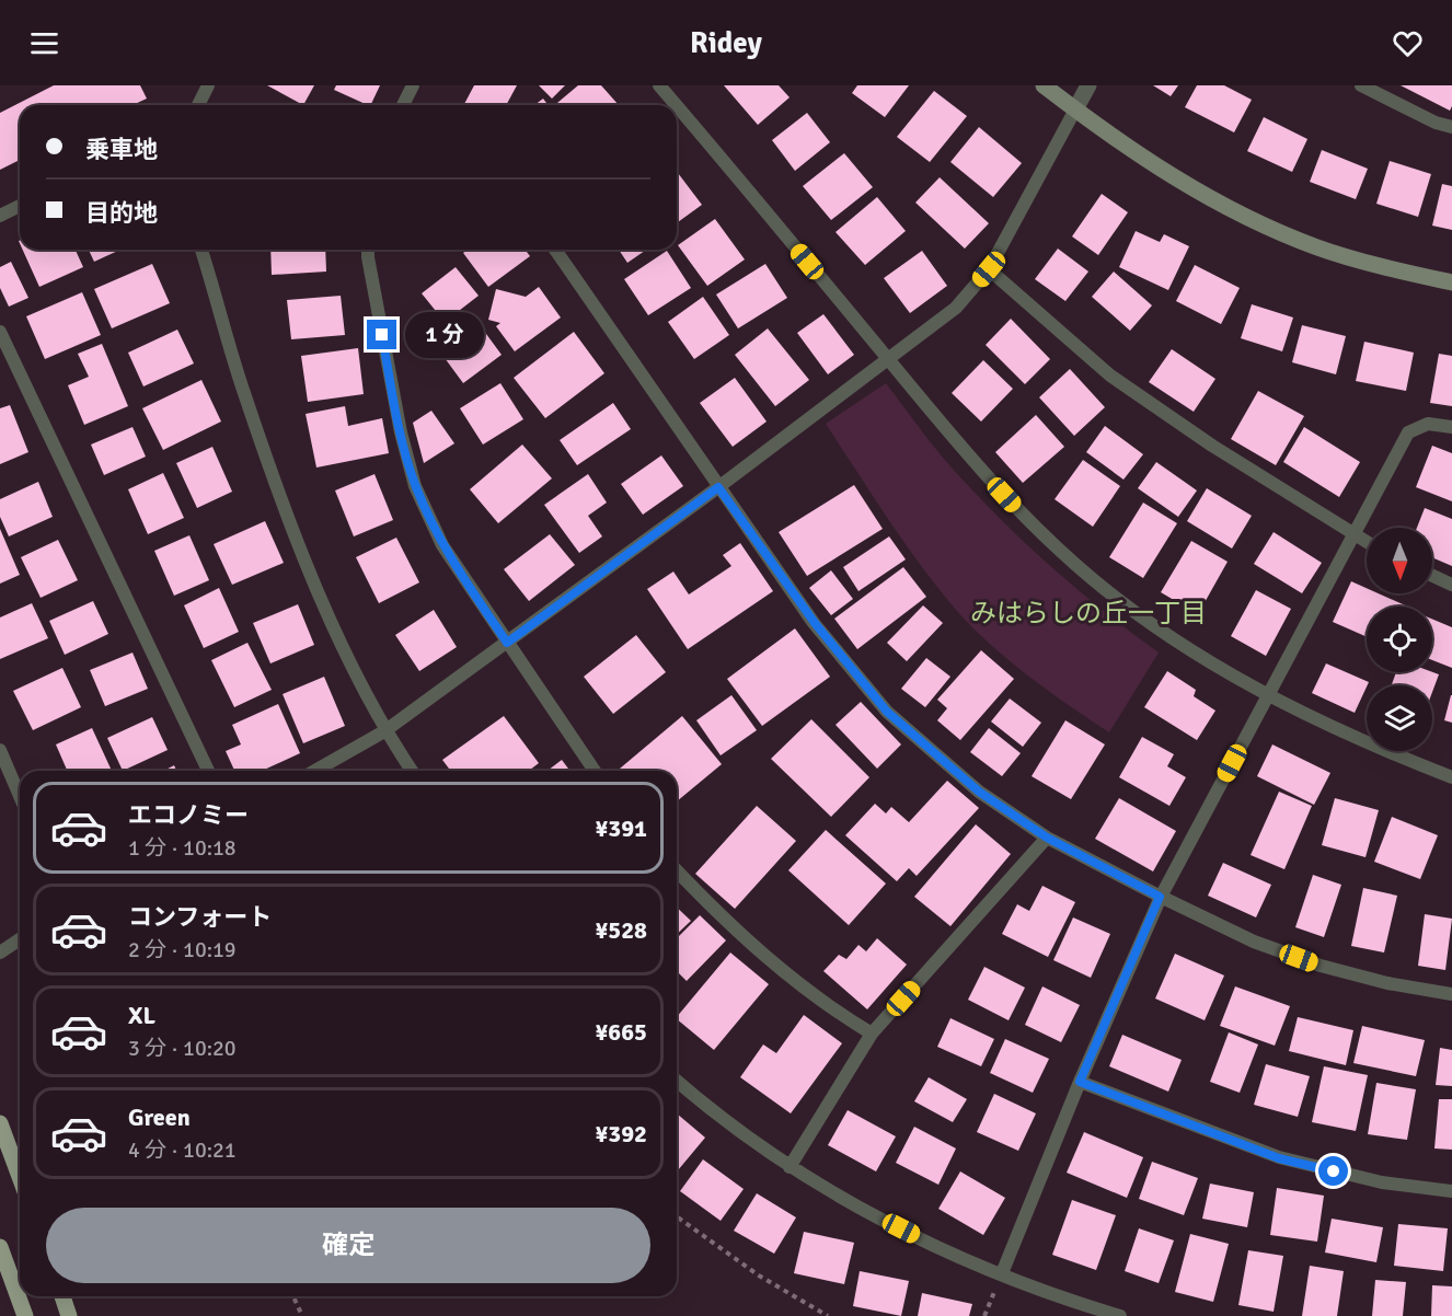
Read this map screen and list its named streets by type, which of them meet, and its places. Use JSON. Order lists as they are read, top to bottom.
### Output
{
  "districts": ["みはらしの丘一丁目"],
  "north": "bottom",
  "page": {
    "header": "Ridey",
    "banner": ["乗車地", "目的地"],
    "bubble": "1 分",
    "list": [
      {
        "name": "エコノミー",
        "note": "1 分 · 10:18",
        "value": "¥391"
      },
      {
        "name": "コンフォート",
        "note": "2 分 · 10:19",
        "value": "¥528"
      },
      {
        "name": "XL",
        "note": "3 分 · 10:20",
        "value": "¥665"
      },
      {
        "name": "Green",
        "note": "4 分 · 10:21",
        "value": "¥392"
      }
    ],
    "buttons": "確定"
  }
}
